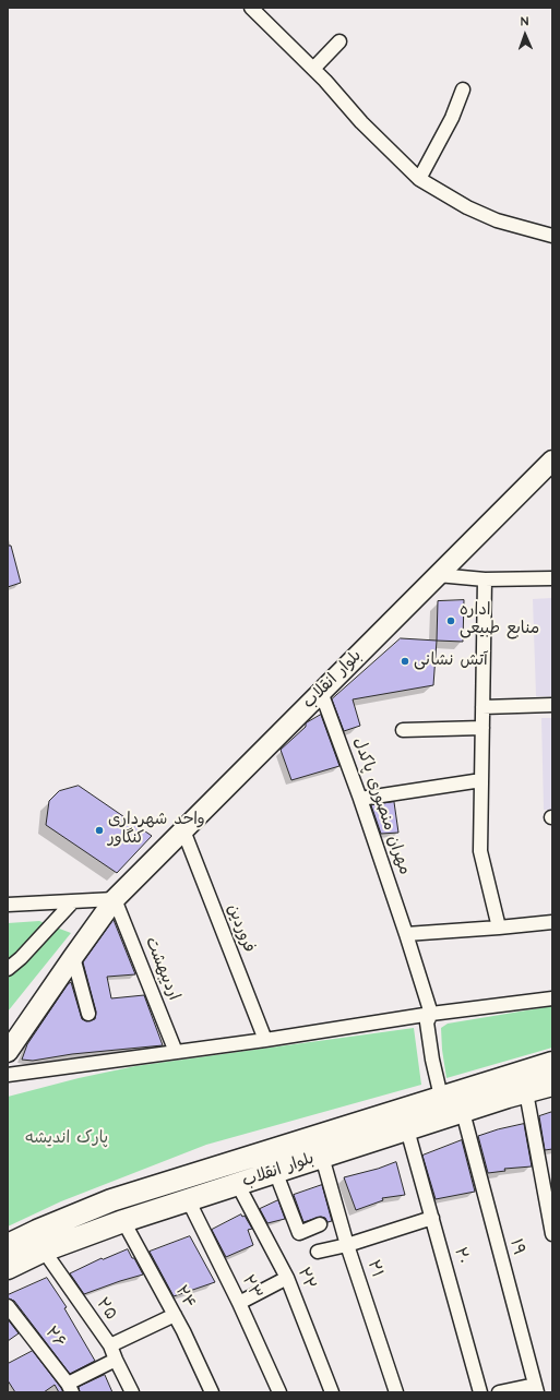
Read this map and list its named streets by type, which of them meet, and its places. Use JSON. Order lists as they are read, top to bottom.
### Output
{
  "streets": {
    "main road": ["بلوار انقلاب"],
    "street": [
      "مهران منصوری پاکدل",
      "فروردین",
      "اردیبهشت",
      "۱۹",
      "۲۰",
      "۲۱",
      "۲۲",
      "۲۳",
      "۲۴",
      "۲۵",
      "۲۶"
    ]
  },
  "crossings": [
    ["بلوار انقلاب", "مهران منصوری پاکدل"],
    ["بلوار انقلاب", "فروردین"],
    ["بلوار انقلاب", "اردیبهشت"],
    ["بلوار انقلاب", "۱۹"],
    ["بلوار انقلاب", "۲۰"],
    ["بلوار انقلاب", "۲۱"],
    ["بلوار انقلاب", "۲۲"],
    ["بلوار انقلاب", "۲۳"],
    ["بلوار انقلاب", "۲۴"],
    ["بلوار انقلاب", "۲۵"],
    ["مهران منصوری پاکدل", "۱۹"]
  ],
  "parks": ["پارک اندیشه"],
  "places": ["اداره منابع طبیعی", "آتش نشانی", "واحد شهرداری کنگاور"],
  "north": "top"
}
